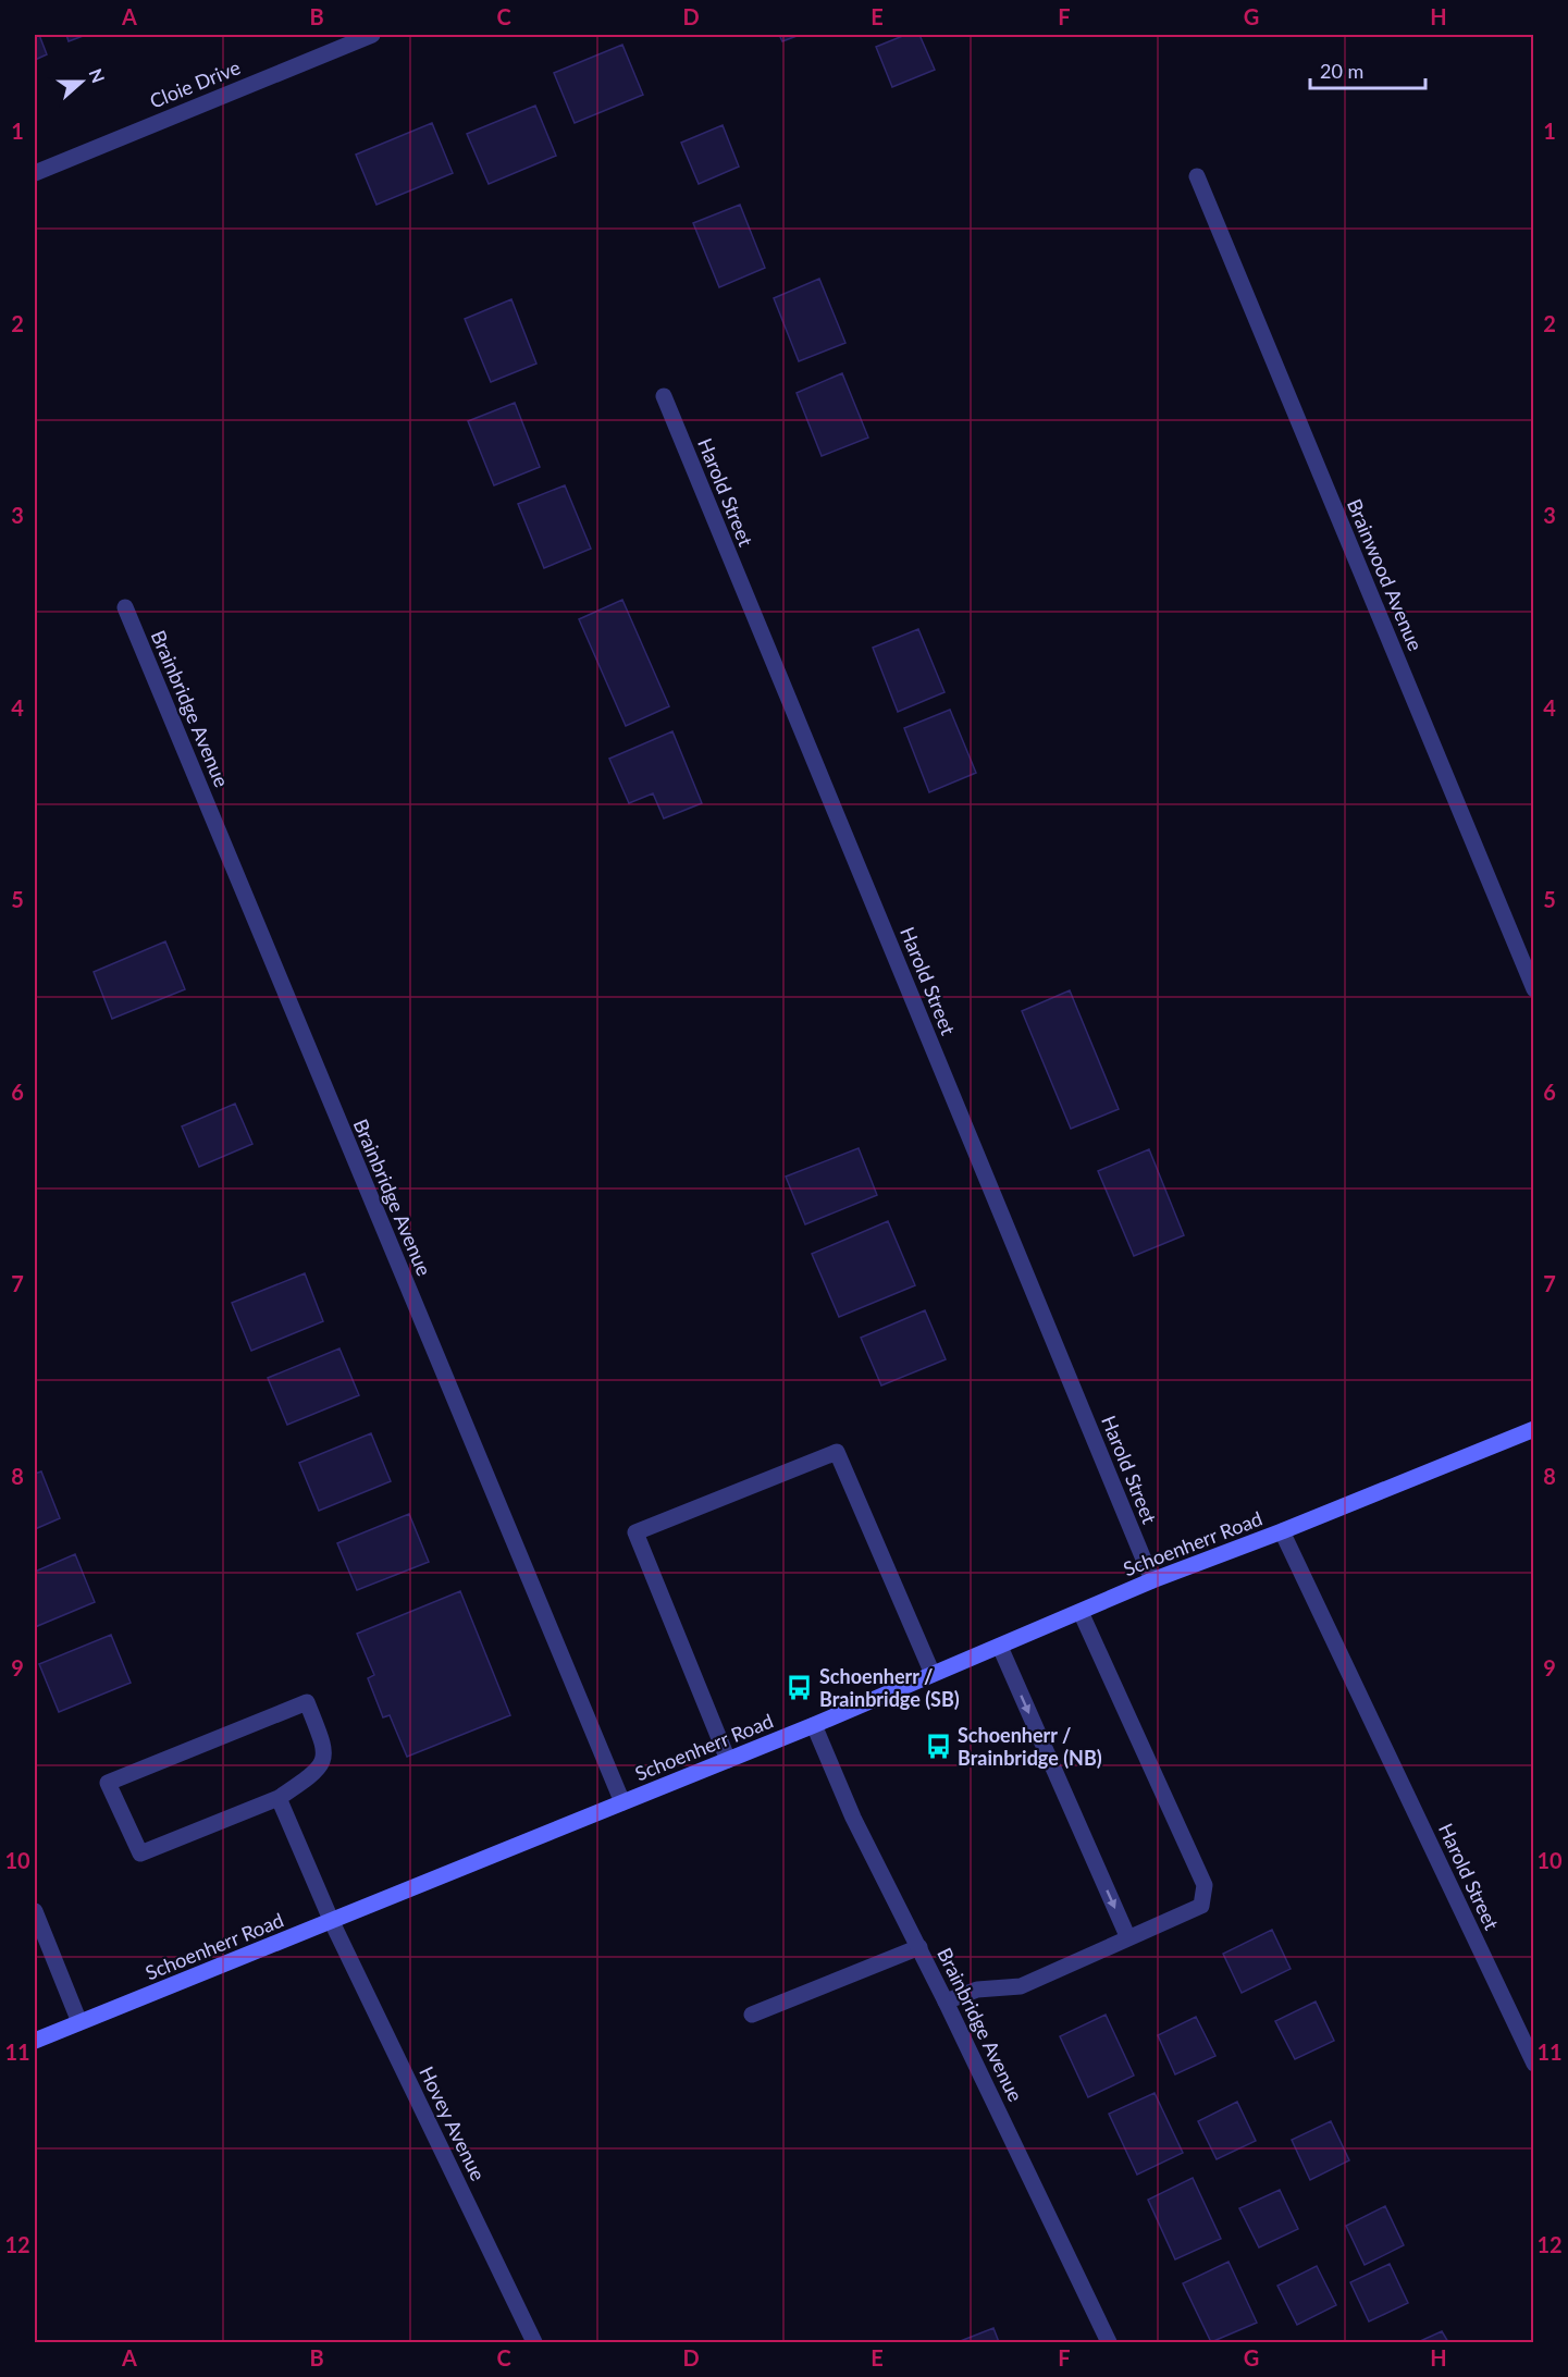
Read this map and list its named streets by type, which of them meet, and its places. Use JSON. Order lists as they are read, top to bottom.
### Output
{
  "streets": {
    "main road": ["Schoenherr Road"],
    "street": [
      "Cloie Drive",
      "Harold Street",
      "Brainwood Avenue",
      "Brainbridge Avenue",
      "Hovey Avenue"
    ]
  },
  "crossings": [
    ["Harold Street", "Schoenherr Road"],
    ["Brainbridge Avenue", "Schoenherr Road"],
    ["Schoenherr Road", "Hovey Avenue"]
  ],
  "places": {
    "bus stop": ["Schoenherr / Brainbridge (SB)", "Schoenherr / Brainbridge (NB)"]
  },
  "scale_bar": "20 m",
  "north": "right",
  "grid": {
    "columns": [
      "A",
      "B",
      "C",
      "D",
      "E",
      "F",
      "G",
      "H"
    ],
    "rows": [
      "1",
      "2",
      "3",
      "4",
      "5",
      "6",
      "7",
      "8",
      "9",
      "10",
      "11",
      "12"
    ]
  }
}
